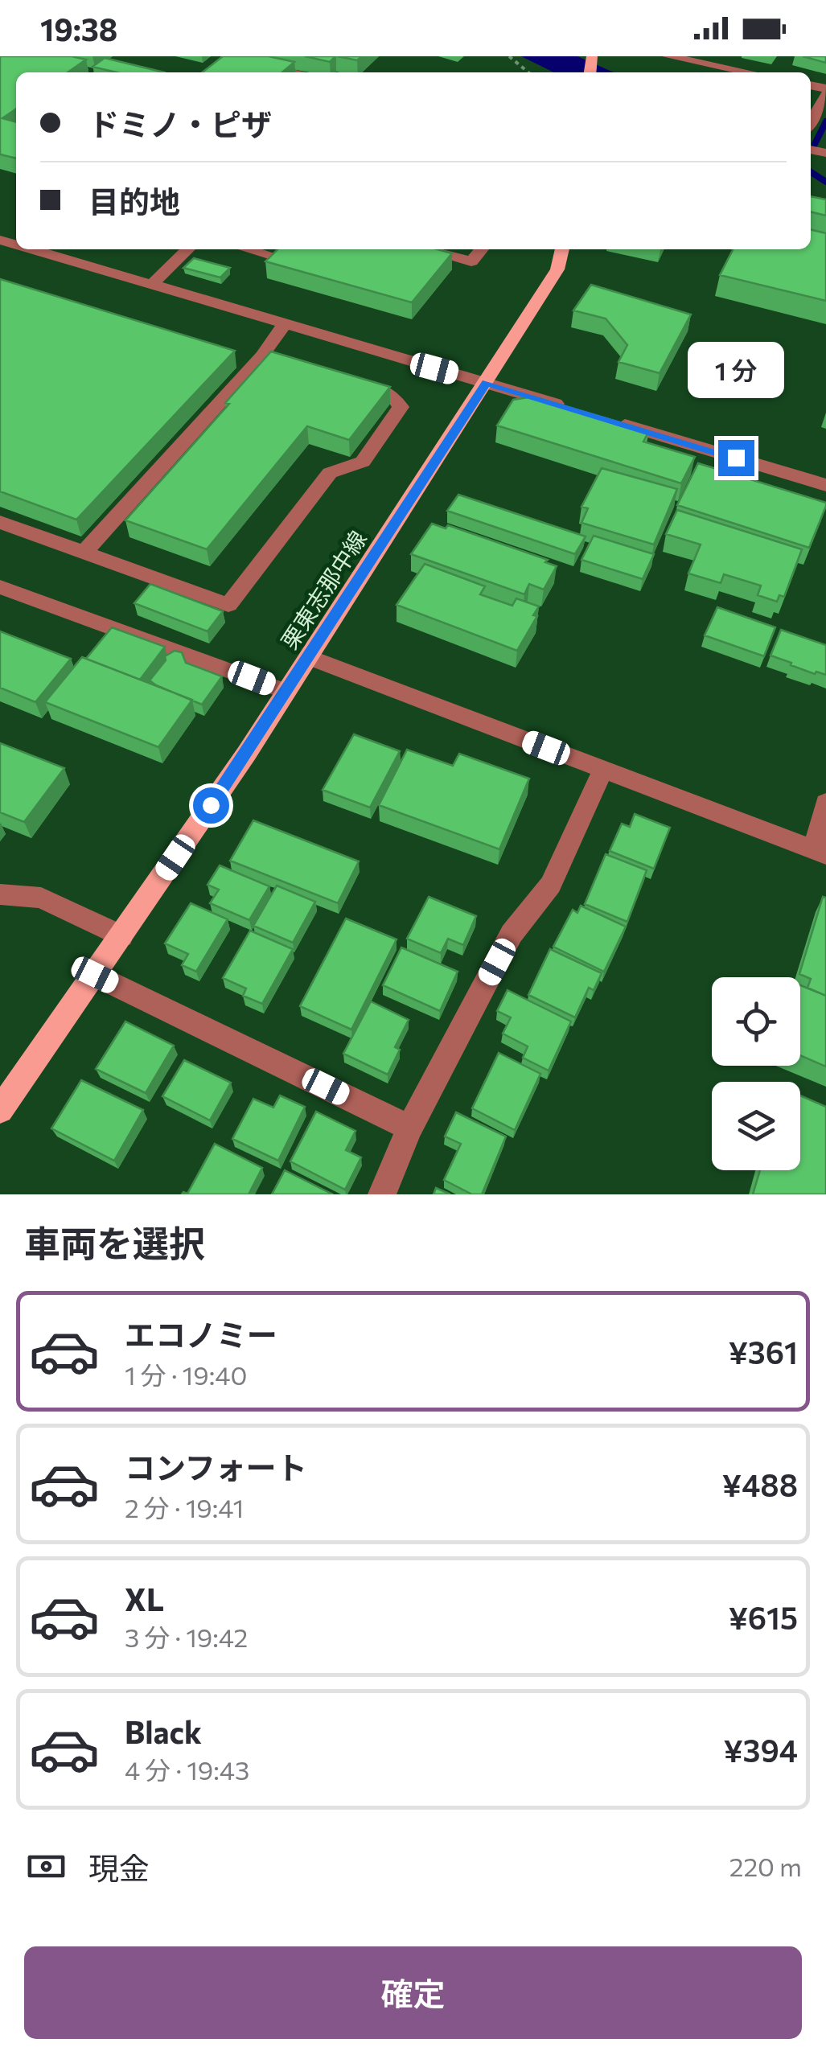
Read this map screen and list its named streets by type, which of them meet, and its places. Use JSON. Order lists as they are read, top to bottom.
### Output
{
  "streets": {
    "main road": ["栗東志那中線"]
  },
  "page": {
    "status": "19:38",
    "banner": ["ドミノ・ピザ", "目的地"],
    "bubble": "1 分",
    "heading": "車両を選択",
    "list": [
      {
        "name": "エコノミー",
        "note": "1 分 · 19:40",
        "value": "¥361"
      },
      {
        "name": "コンフォート",
        "note": "2 分 · 19:41",
        "value": "¥488"
      },
      {
        "name": "XL",
        "note": "3 分 · 19:42",
        "value": "¥615"
      },
      {
        "name": "Black",
        "note": "4 分 · 19:43",
        "value": "¥394"
      }
    ],
    "pay": ["現金", "220 m"],
    "buttons": "確定"
  }
}
